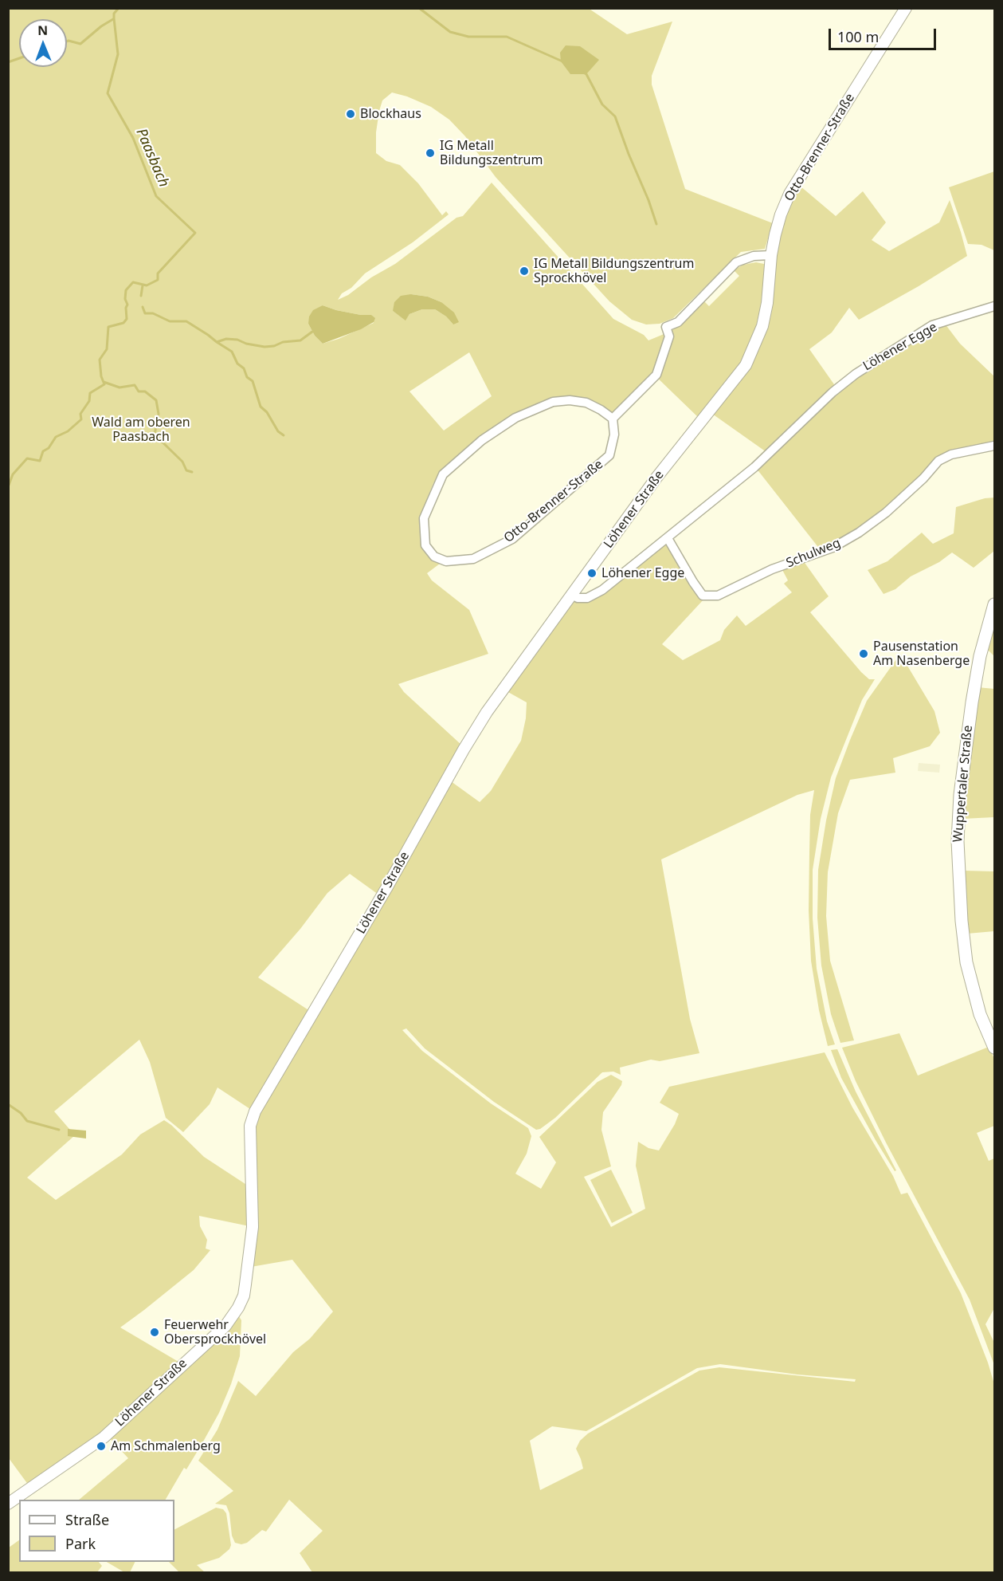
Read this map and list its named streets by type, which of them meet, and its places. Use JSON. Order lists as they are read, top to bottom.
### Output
{
  "streets": {
    "main road": ["Wuppertaler Straße"],
    "street": [
      "Otto-Brenner-Straße",
      "Löhener Egge",
      "Löhener Straße",
      "Schulweg"
    ]
  },
  "crossings": [
    ["Otto-Brenner-Straße", "Löhener Straße"],
    ["Löhener Egge", "Löhener Straße"],
    ["Löhener Egge", "Schulweg"]
  ],
  "water": ["Paasbach"],
  "parks": ["Wald am oberen Paasbach"],
  "places": [
    "Blockhaus",
    "IG Metall Bildungszentrum",
    "IG Metall Bildungszentrum Sprockhövel",
    "Löhener Egge",
    "Pausenstation Am Nasenberge",
    "Feuerwehr Obersprockhövel",
    "Am Schmalenberg"
  ],
  "legend": ["Straße", "Park"],
  "scale_bar": "100 m",
  "north": "top"
}
